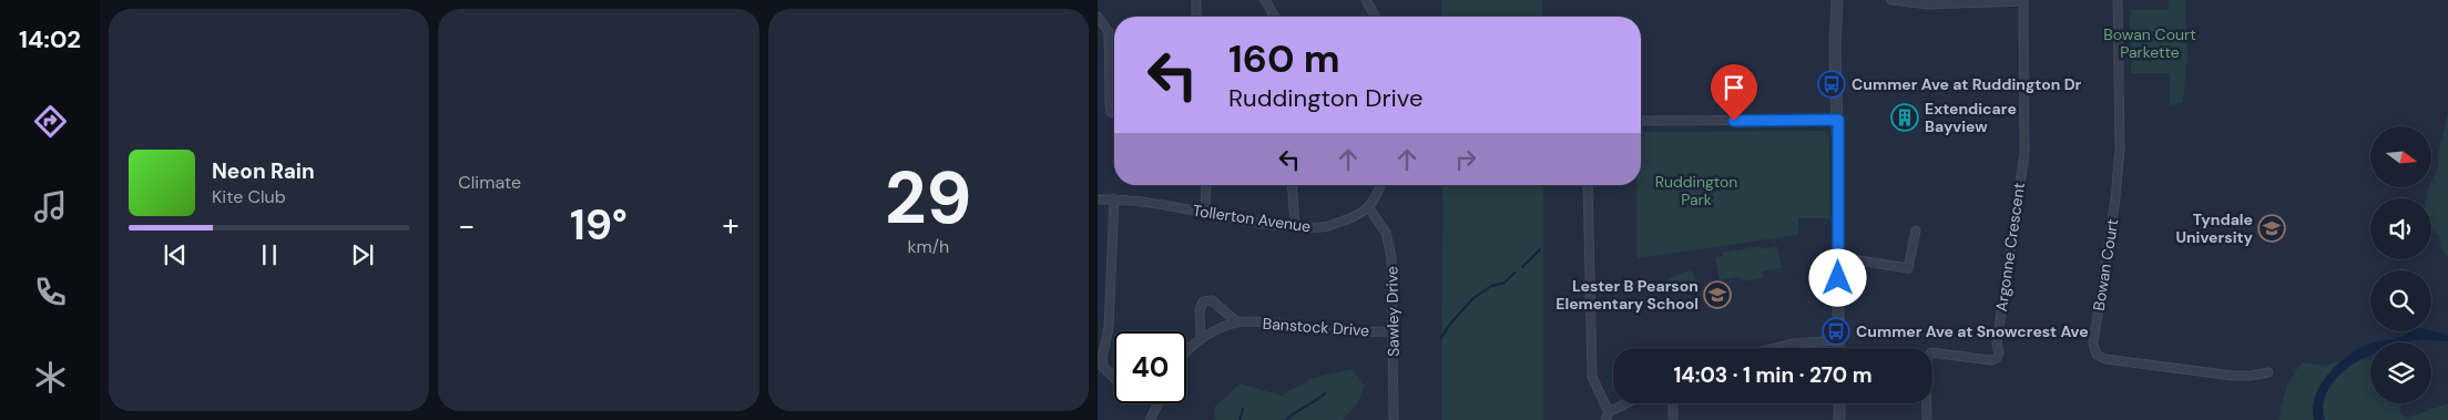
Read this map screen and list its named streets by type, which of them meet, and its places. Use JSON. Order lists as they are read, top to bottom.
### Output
{
  "streets": {
    "street": [
      "Tollerton Avenue",
      "Argonne Crescent",
      "Bowan Court",
      "Sawley Drive",
      "Banstock Drive"
    ]
  },
  "crossings": [
    ["Tollerton Avenue", "Sawley Drive"],
    ["Sawley Drive", "Banstock Drive"]
  ],
  "parks": ["Bowan Court Parkette", "Ruddington Park"],
  "places": {
    "bus stop": ["Cummer Ave at Ruddington Dr", "Cummer Ave at Snowcrest Ave"],
    "building": ["Extendicare Bayview"],
    "school or university": ["Tyndale University", "Lester B Pearson Elementary School"]
  },
  "north": "right",
  "page": {
    "tabs": "14:02",
    "tile": [
      "Climate",
      ["29", "km/h"]
    ],
    "turn": ["160 m", "Ruddington Drive"],
    "song": ["Neon Rain", "Kite Club"],
    "heat": ["−", "19°", "+"],
    "limit": "40",
    "trip": "14:03 · 1 min · 270 m"
  }
}
